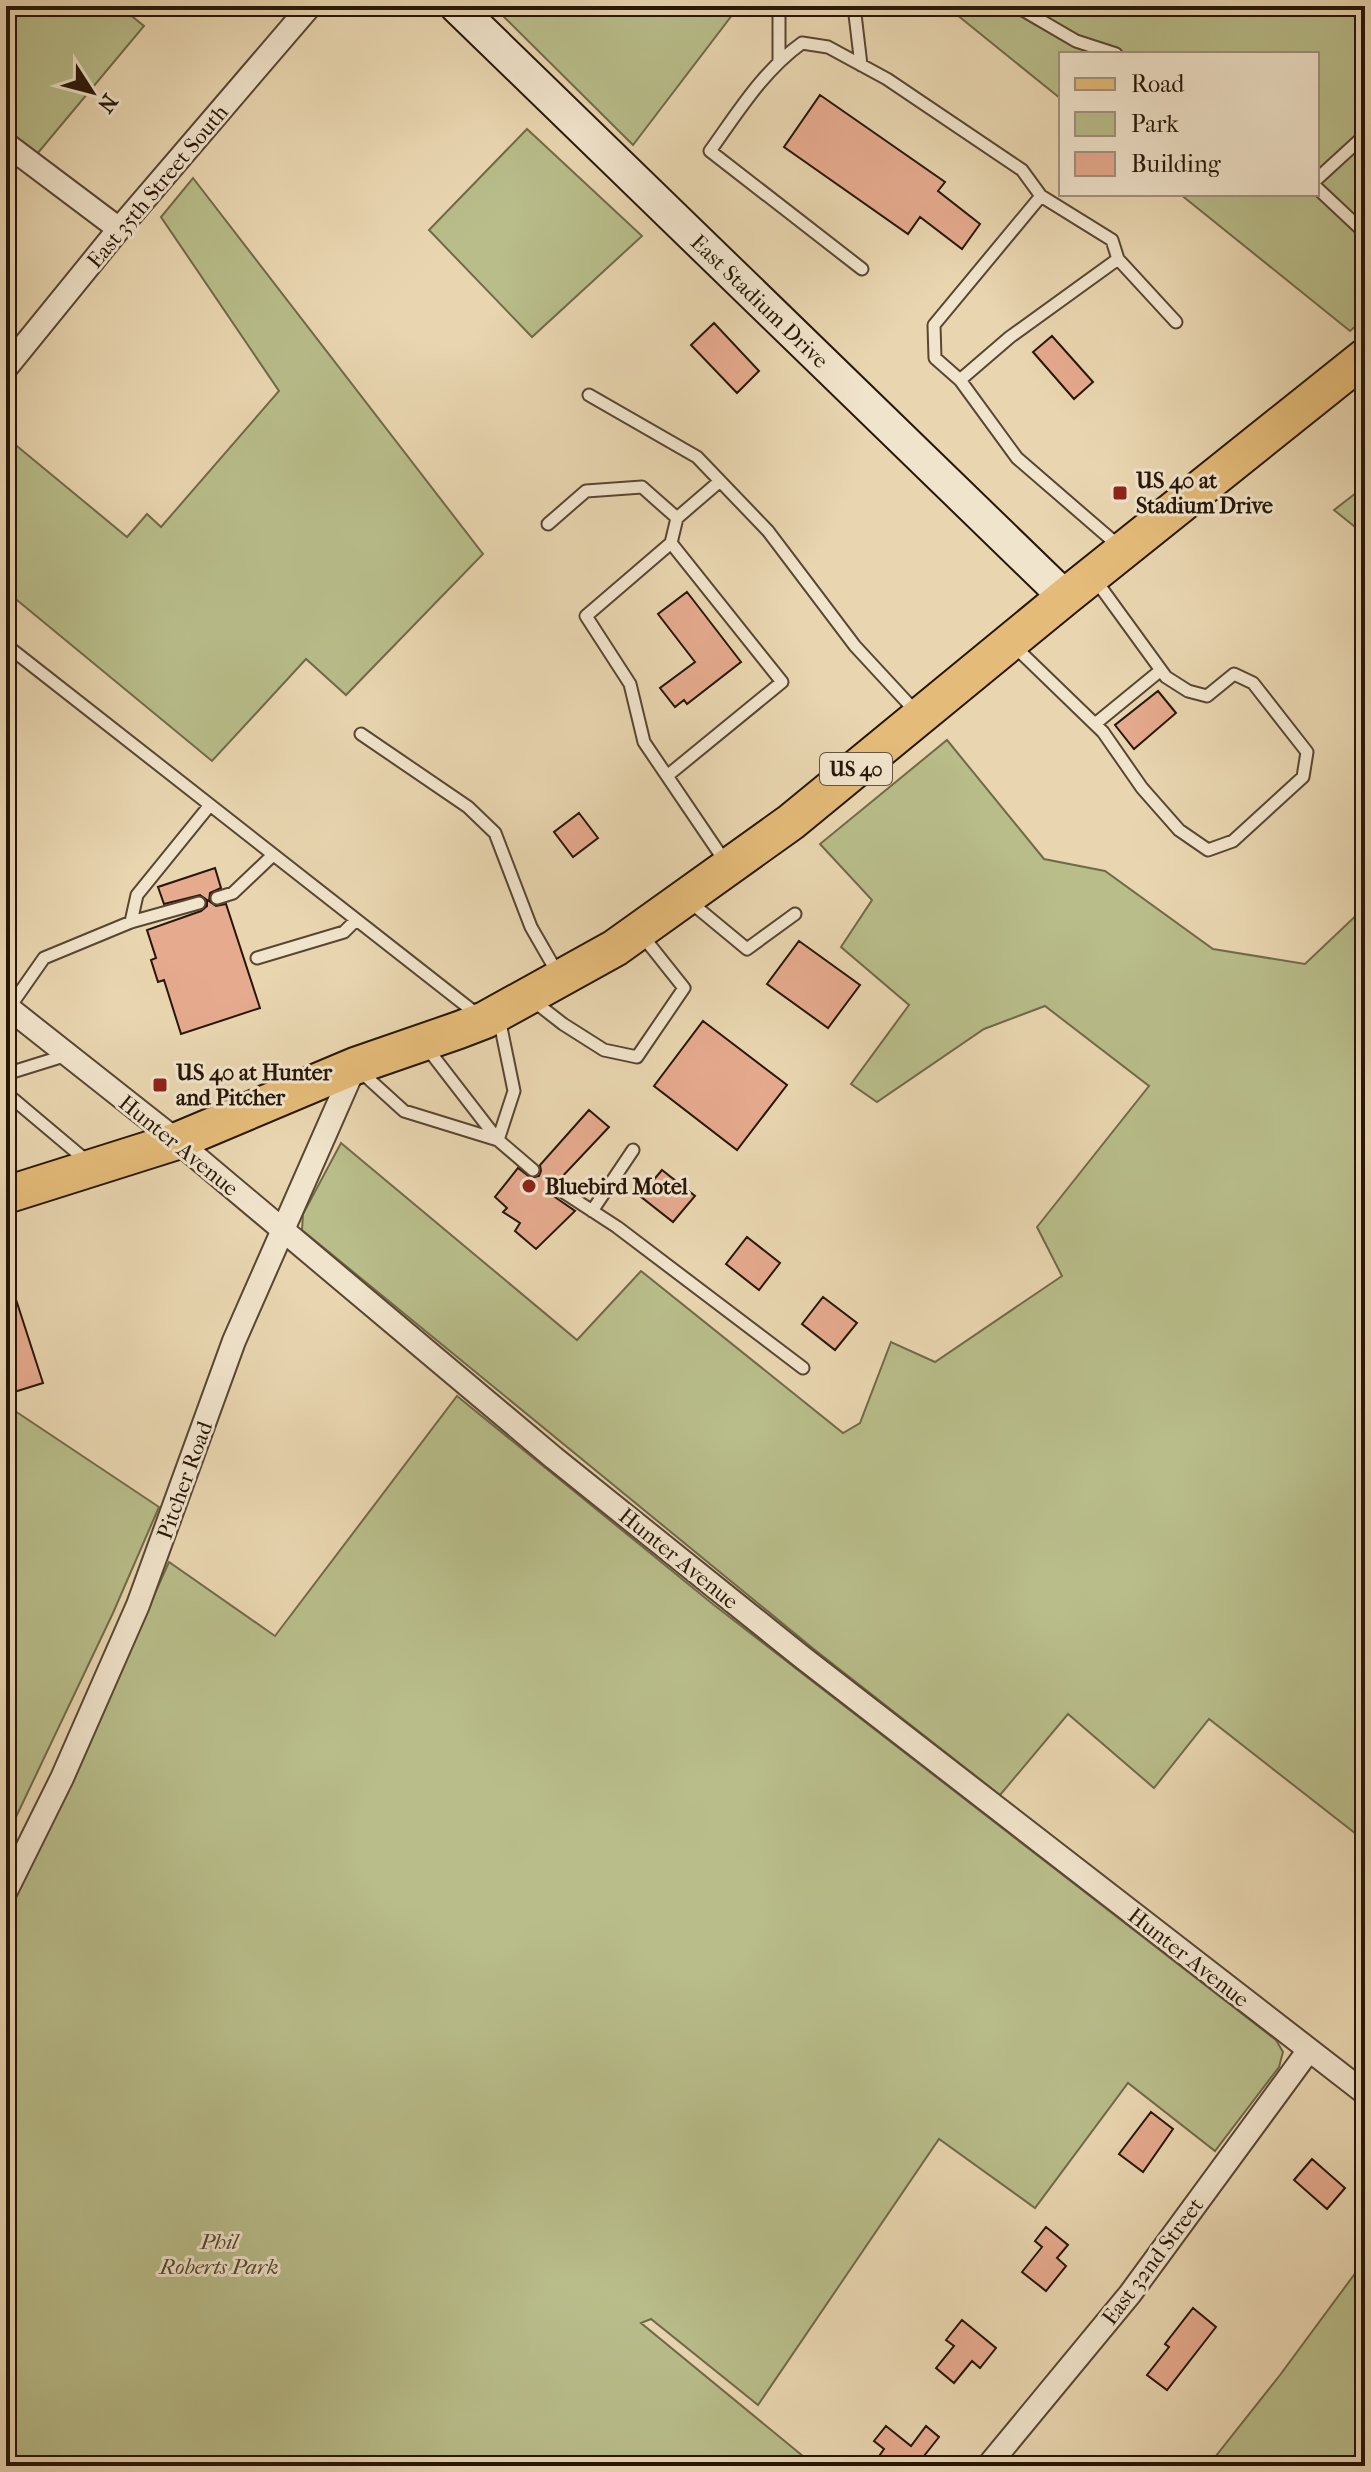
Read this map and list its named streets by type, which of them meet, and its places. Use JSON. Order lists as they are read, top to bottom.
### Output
{
  "streets": {
    "main road": ["East Stadium Drive", "US 40"],
    "street": [
      "East 35th Street South",
      "Hunter Avenue",
      "Pitcher Road",
      "East 32nd Street"
    ]
  },
  "crossings": [
    ["East Stadium Drive", "US 40"],
    ["US 40", "Hunter Avenue"],
    ["US 40", "Pitcher Road"],
    ["Hunter Avenue", "Pitcher Road"],
    ["Hunter Avenue", "East 32nd Street"]
  ],
  "parks": ["Phil Roberts Park"],
  "places": {
    "transit": ["US 40 at Stadium Drive", "US 40 at Hunter and Pitcher"],
    "other": ["Bluebird Motel"]
  },
  "legend": ["Road", "Park", "Building"],
  "north": "bottom right"
}
